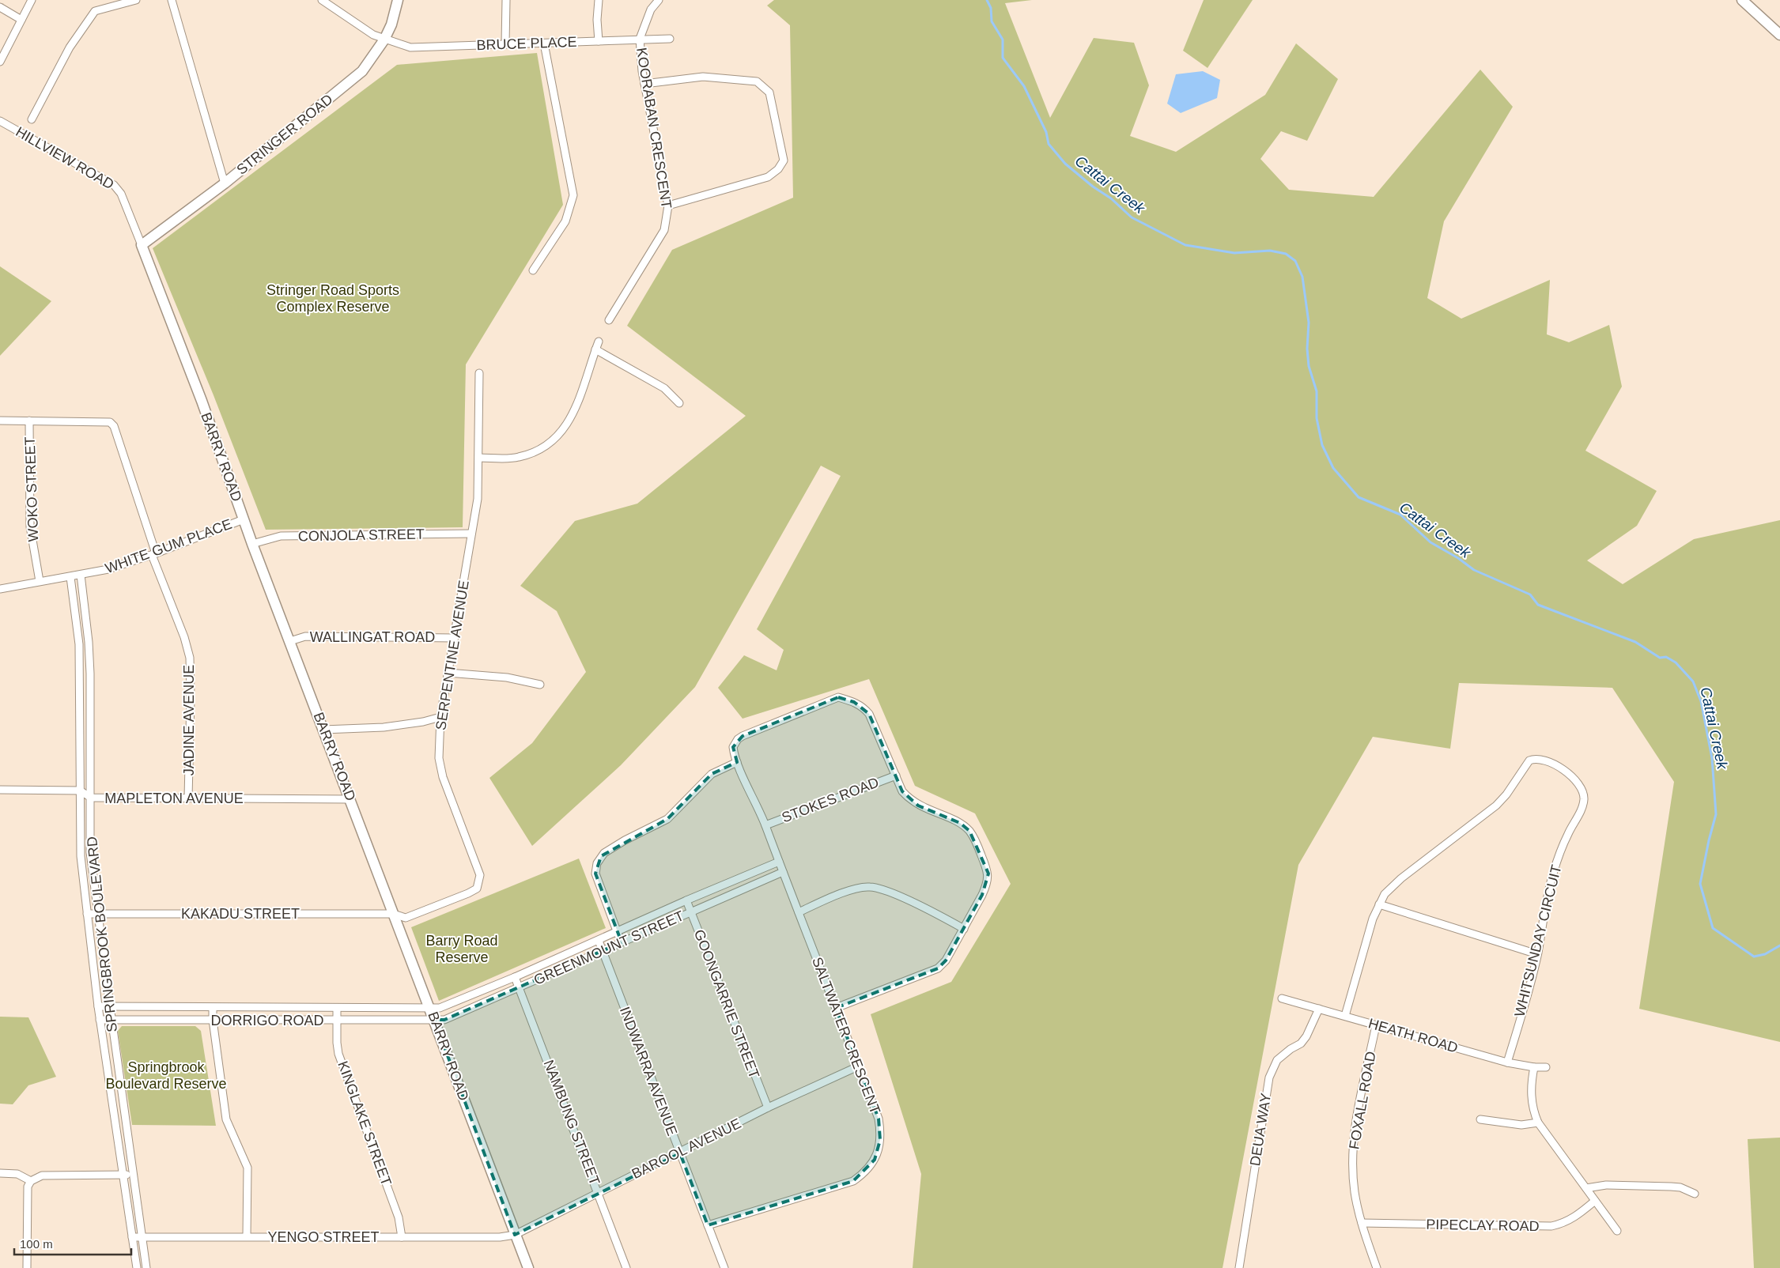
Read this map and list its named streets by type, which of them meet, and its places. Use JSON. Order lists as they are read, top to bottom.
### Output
{
  "streets": {
    "street": [
      "BRUCE PLACE",
      "KOORABAN CRESCENT",
      "STRINGER ROAD",
      "HILLVIEW ROAD",
      "BARRY ROAD",
      "WOKO STREET",
      "CONJOLA STREET",
      "WHITE GUM PLACE",
      "WALLINGAT ROAD",
      "SERPENTINE AVENUE",
      "JADINE AVENUE",
      "MAPLETON AVENUE",
      "STOKES ROAD",
      "KAKADU STREET",
      "SPRINGBROOK BOULEVARD",
      "WHITSUNDAY CIRCUIT",
      "GREENMOUNT STREET",
      "GOONGARRIE STREET",
      "DORRIGO ROAD",
      "SALTWATER CRESCENT",
      "HEATH ROAD",
      "INDWARRA AVENUE",
      "FOXALL ROAD",
      "NAMBUNG STREET",
      "KINGLAKE STREET",
      "DEUA WAY",
      "BAROOL AVENUE",
      "PIPECLAY ROAD",
      "YENGO STREET"
    ]
  },
  "crossings": [
    ["BRUCE PLACE", "KOORABAN CRESCENT"],
    ["BRUCE PLACE", "STRINGER ROAD"],
    ["STRINGER ROAD", "HILLVIEW ROAD"],
    ["STRINGER ROAD", "BARRY ROAD"],
    ["HILLVIEW ROAD", "BARRY ROAD"],
    ["BARRY ROAD", "CONJOLA STREET"],
    ["BARRY ROAD", "WHITE GUM PLACE"],
    ["BARRY ROAD", "WALLINGAT ROAD"],
    ["BARRY ROAD", "SERPENTINE AVENUE"],
    ["BARRY ROAD", "MAPLETON AVENUE"],
    ["BARRY ROAD", "KAKADU STREET"],
    ["BARRY ROAD", "GREENMOUNT STREET"],
    ["BARRY ROAD", "DORRIGO ROAD"],
    ["BARRY ROAD", "BAROOL AVENUE"],
    ["BARRY ROAD", "YENGO STREET"],
    ["WOKO STREET", "WHITE GUM PLACE"],
    ["WOKO STREET", "JADINE AVENUE"],
    ["CONJOLA STREET", "SERPENTINE AVENUE"],
    ["WHITE GUM PLACE", "JADINE AVENUE"],
    ["WHITE GUM PLACE", "SPRINGBROOK BOULEVARD"],
    ["WALLINGAT ROAD", "SERPENTINE AVENUE"],
    ["SERPENTINE AVENUE", "KAKADU STREET"],
    ["JADINE AVENUE", "MAPLETON AVENUE"],
    ["MAPLETON AVENUE", "SPRINGBROOK BOULEVARD"],
    ["STOKES ROAD", "SALTWATER CRESCENT"],
    ["KAKADU STREET", "SPRINGBROOK BOULEVARD"],
    ["SPRINGBROOK BOULEVARD", "DORRIGO ROAD"],
    ["SPRINGBROOK BOULEVARD", "YENGO STREET"],
    ["WHITSUNDAY CIRCUIT", "HEATH ROAD"],
    ["GREENMOUNT STREET", "GOONGARRIE STREET"],
    ["GREENMOUNT STREET", "DORRIGO ROAD"],
    ["GREENMOUNT STREET", "SALTWATER CRESCENT"],
    ["GREENMOUNT STREET", "INDWARRA AVENUE"],
    ["GREENMOUNT STREET", "NAMBUNG STREET"],
    ["GOONGARRIE STREET", "BAROOL AVENUE"],
    ["DORRIGO ROAD", "KINGLAKE STREET"],
    ["SALTWATER CRESCENT", "INDWARRA AVENUE"],
    ["SALTWATER CRESCENT", "BAROOL AVENUE"],
    ["HEATH ROAD", "FOXALL ROAD"],
    ["HEATH ROAD", "DEUA WAY"],
    ["INDWARRA AVENUE", "BAROOL AVENUE"],
    ["FOXALL ROAD", "PIPECLAY ROAD"],
    ["NAMBUNG STREET", "BAROOL AVENUE"],
    ["KINGLAKE STREET", "YENGO STREET"],
    ["BAROOL AVENUE", "YENGO STREET"]
  ],
  "water": ["Cattai Creek"],
  "parks": ["Stringer Road Sports Complex Reserve", "Barry Road Reserve", "Springbrook Boulevard Reserve"],
  "scale_bar": "100 m"
}
